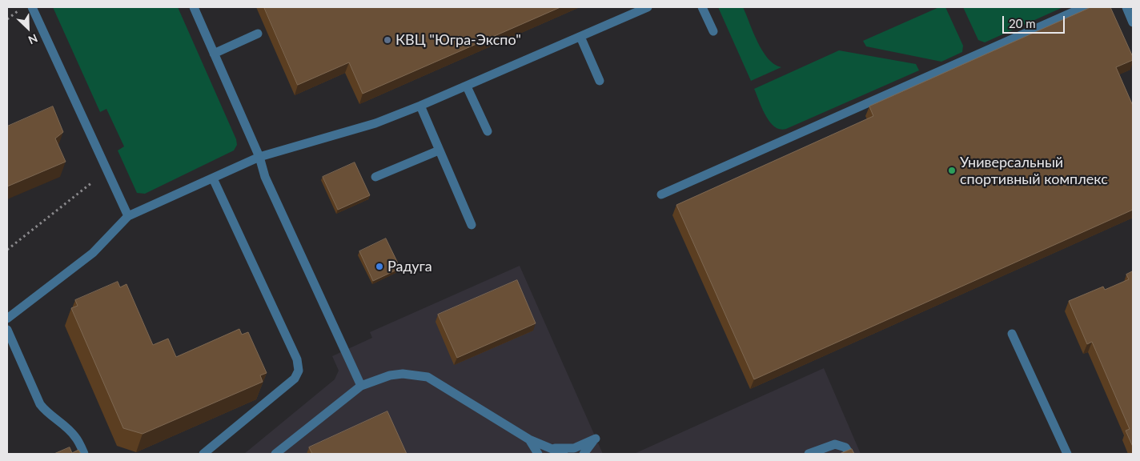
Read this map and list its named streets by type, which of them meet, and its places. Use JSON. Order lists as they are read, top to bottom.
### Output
{
  "places": ["КВЦ \"Югра-Экспо\"", "Универсальный спортивный комплекс", "Радуга"],
  "scale_bar": "20 m",
  "north": "bottom right"
}
